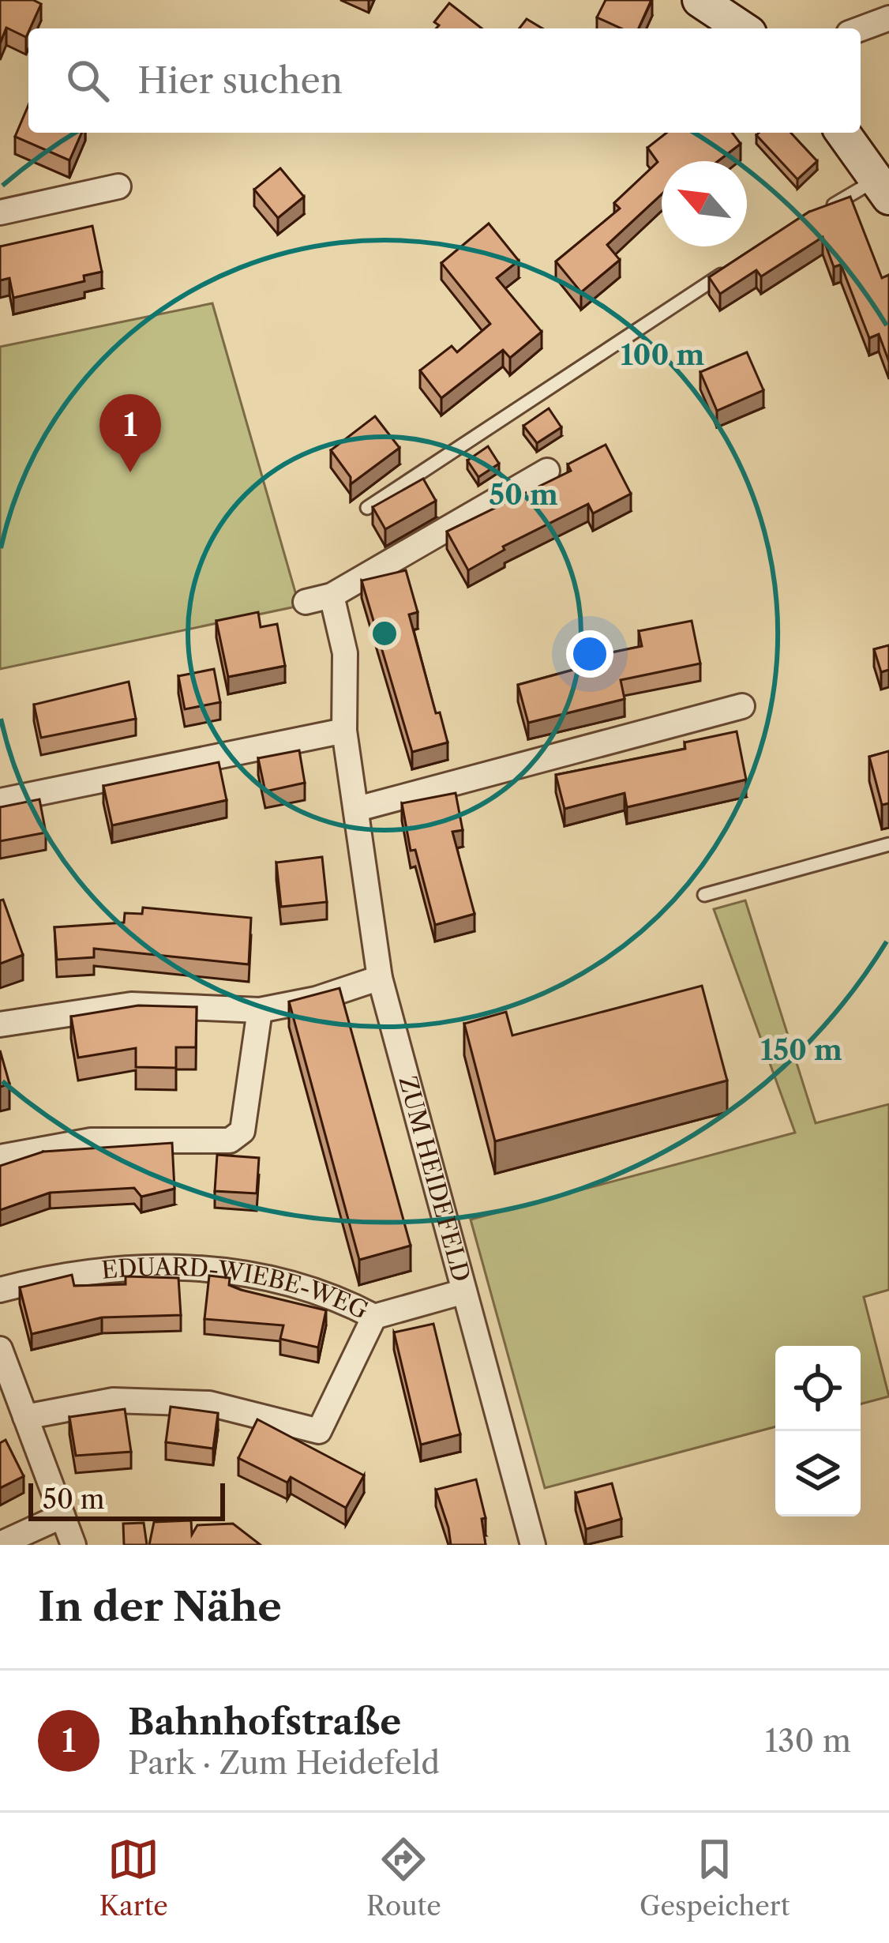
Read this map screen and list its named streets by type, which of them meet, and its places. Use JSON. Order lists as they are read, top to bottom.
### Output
{
  "streets": {
    "street": ["ZUM HEIDEFELD", "EDUARD-WIEBE-WEG"]
  },
  "crossings": [
    ["ZUM HEIDEFELD", "EDUARD-WIEBE-WEG"]
  ],
  "scale_bar": "50 m",
  "north": "top left",
  "page": {
    "search": "Hier suchen",
    "pins": "1",
    "scale": "50 m",
    "heading": "In der Nähe",
    "list": [
      {
        "mark": "1",
        "name": "Bahnhofstraße",
        "note": "Park · Zum Heidefeld",
        "value": "130 m"
      }
    ],
    "nav": ["Karte", "Route", "Gespeichert"]
  },
  "rings": ["100 m", "50 m", "150 m"]
}
